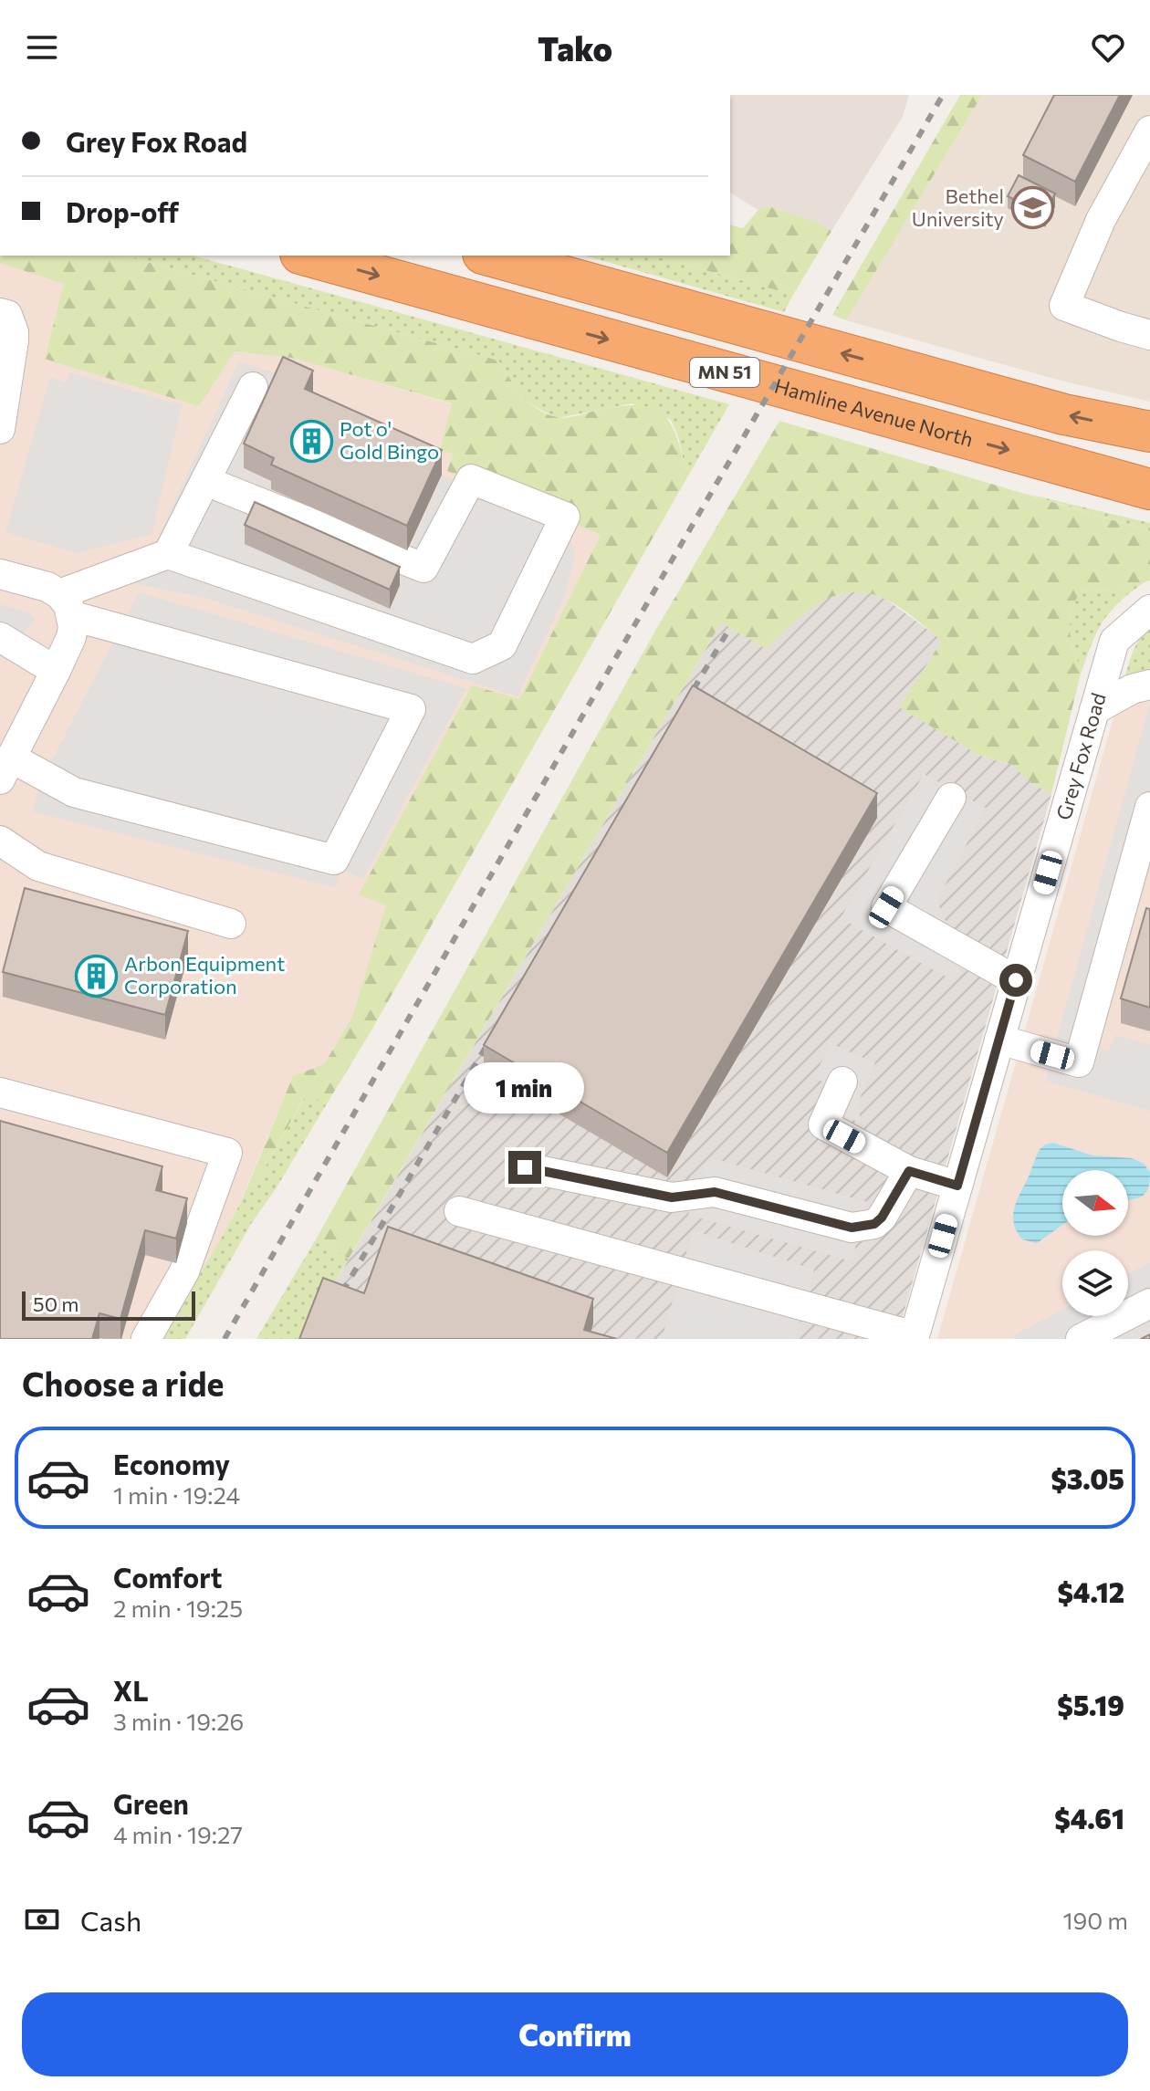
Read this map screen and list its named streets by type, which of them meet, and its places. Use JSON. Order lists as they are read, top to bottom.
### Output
{
  "streets": {
    "highway": ["MN 51", "Hamline Avenue North"],
    "street": ["Grey Fox Road"]
  },
  "places": {
    "school or university": ["Bethel University"],
    "building": ["Pot o' Gold Bingo", "Arbon Equipment Corporation"]
  },
  "scale_bar": "50 m",
  "north": "right",
  "page": {
    "header": "Tako",
    "banner": ["Grey Fox Road", "Drop-off"],
    "bubble": "1 min",
    "scale": "50 m",
    "heading": "Choose a ride",
    "list": [
      {
        "name": "Economy",
        "note": "1 min · 19:24",
        "value": "$3.05"
      },
      {
        "name": "Comfort",
        "note": "2 min · 19:25",
        "value": "$4.12"
      },
      {
        "name": "XL",
        "note": "3 min · 19:26",
        "value": "$5.19"
      },
      {
        "name": "Green",
        "note": "4 min · 19:27",
        "value": "$4.61"
      }
    ],
    "pay": ["Cash", "190 m"],
    "buttons": "Confirm"
  }
}
